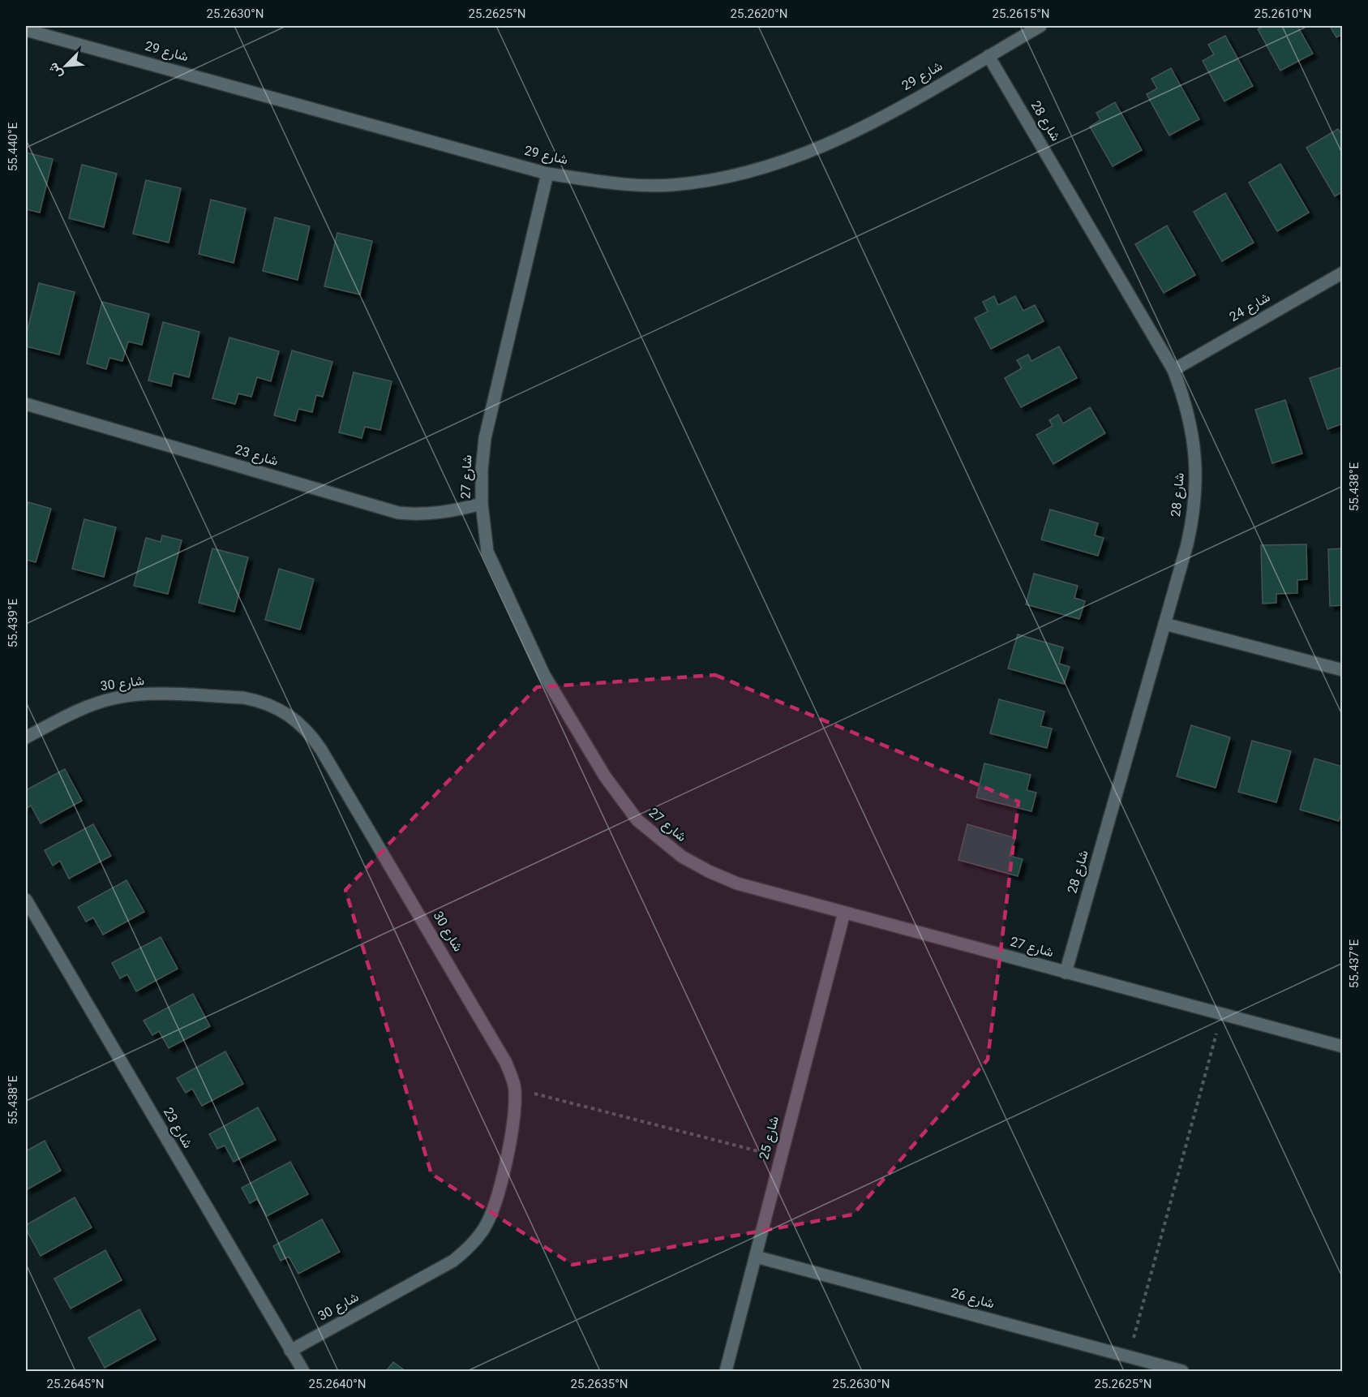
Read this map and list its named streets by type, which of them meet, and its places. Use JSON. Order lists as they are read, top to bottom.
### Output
{
  "streets": {
    "street": [
      "شارع 29",
      "شارع 28",
      "شارع 24",
      "شارع 23",
      "شارع 27",
      "شارع 30",
      "شارع 25",
      "شارع 26"
    ]
  },
  "crossings": [
    ["شارع 29", "شارع 28"],
    ["شارع 29", "شارع 27"],
    ["شارع 28", "شارع 24"],
    ["شارع 28", "شارع 27"],
    ["شارع 23", "شارع 27"],
    ["شارع 23", "شارع 30"],
    ["شارع 27", "شارع 25"],
    ["شارع 25", "شارع 26"]
  ],
  "north": "bottom left",
  "coordinates": [
    "25.2630°N",
    "25.2625°N",
    "25.2620°N",
    "25.2615°N",
    "25.2610°N",
    "55.440°E",
    "55.438°E",
    "55.439°E",
    "55.437°E",
    "25.2645°N",
    "25.2640°N",
    "25.2635°N"
  ]
}
